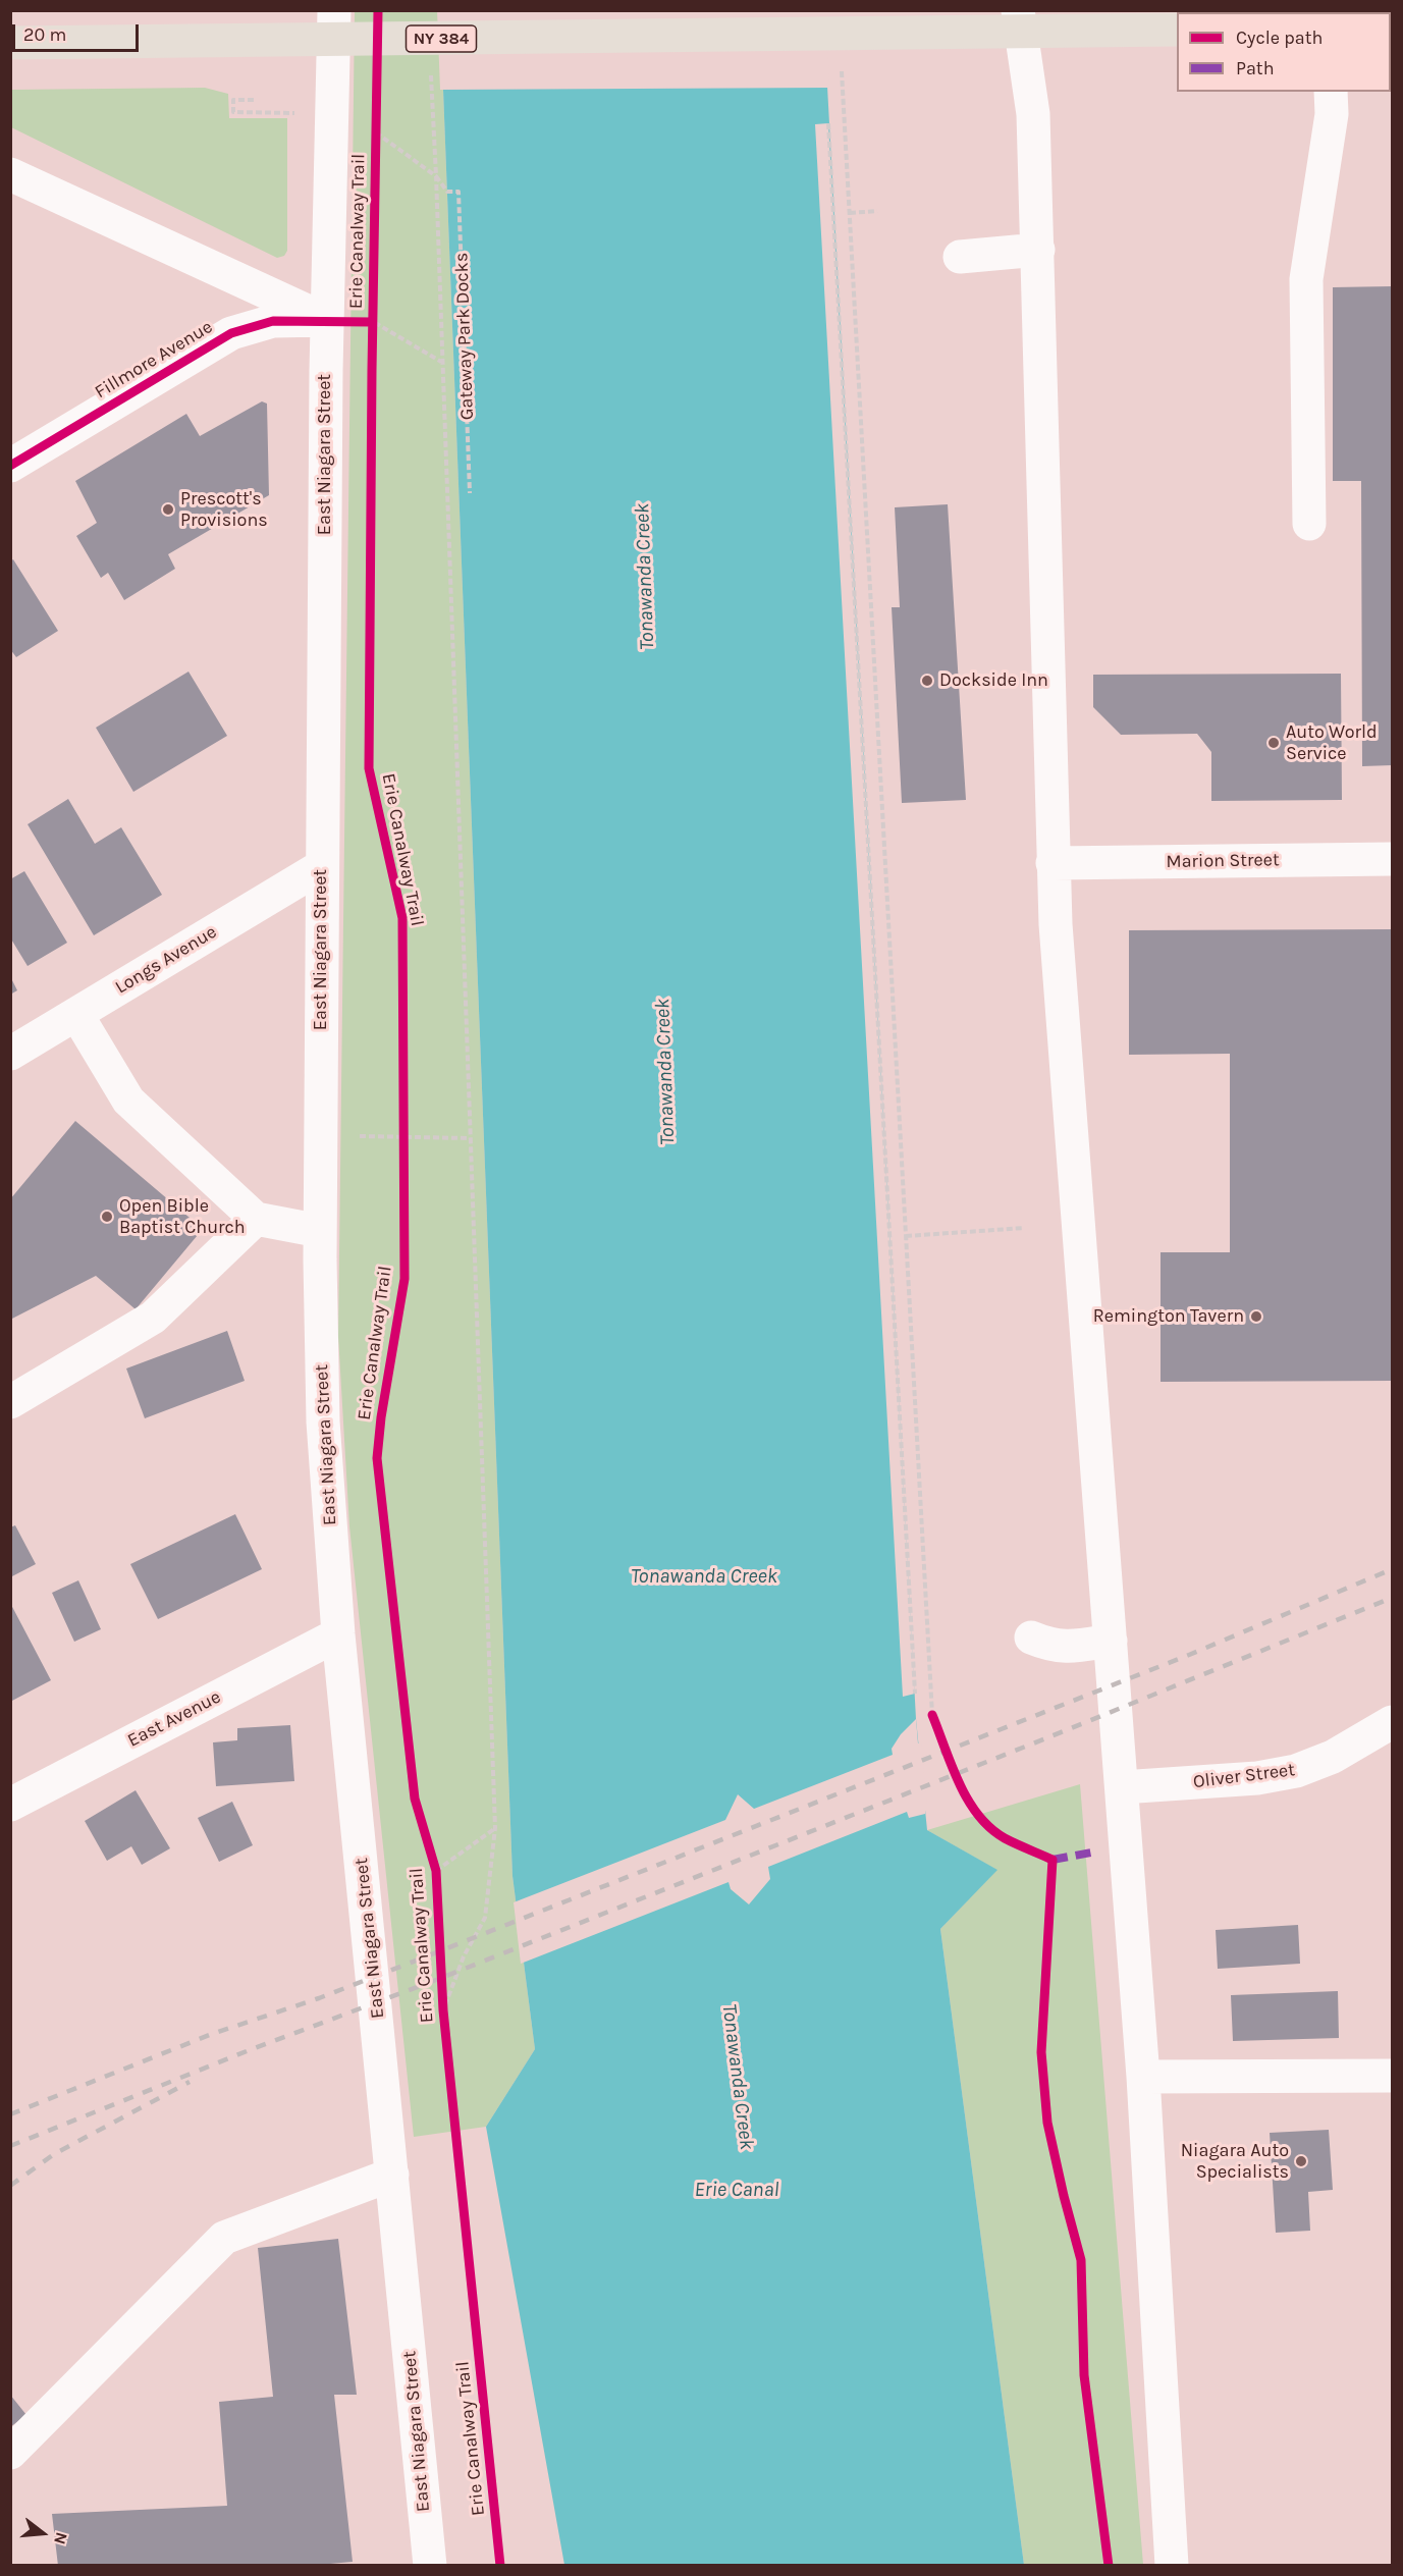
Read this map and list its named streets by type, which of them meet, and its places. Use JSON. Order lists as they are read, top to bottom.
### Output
{
  "streets": {
    "main road": ["NY 384"],
    "street": [
      "Fillmore Avenue",
      "East Niagara Street",
      "Marion Street",
      "Longs Avenue",
      "East Avenue",
      "Oliver Street"
    ],
    "path": ["Gateway Park Docks"],
    "cycle path": ["Erie Canalway Trail"]
  },
  "crossings": [
    ["Fillmore Avenue", "East Niagara Street"],
    ["East Niagara Street", "Longs Avenue"],
    ["East Niagara Street", "East Avenue"]
  ],
  "water": ["Tonawanda Creek", "Erie Canal"],
  "places": [
    "Prescott's Provisions",
    "Dockside Inn",
    "Auto World Service",
    "Open Bible Baptist Church",
    "Remington Tavern",
    "Niagara Auto Specialists"
  ],
  "legend": ["Cycle path", "Path"],
  "scale_bar": "20 m",
  "north": "right"
}
